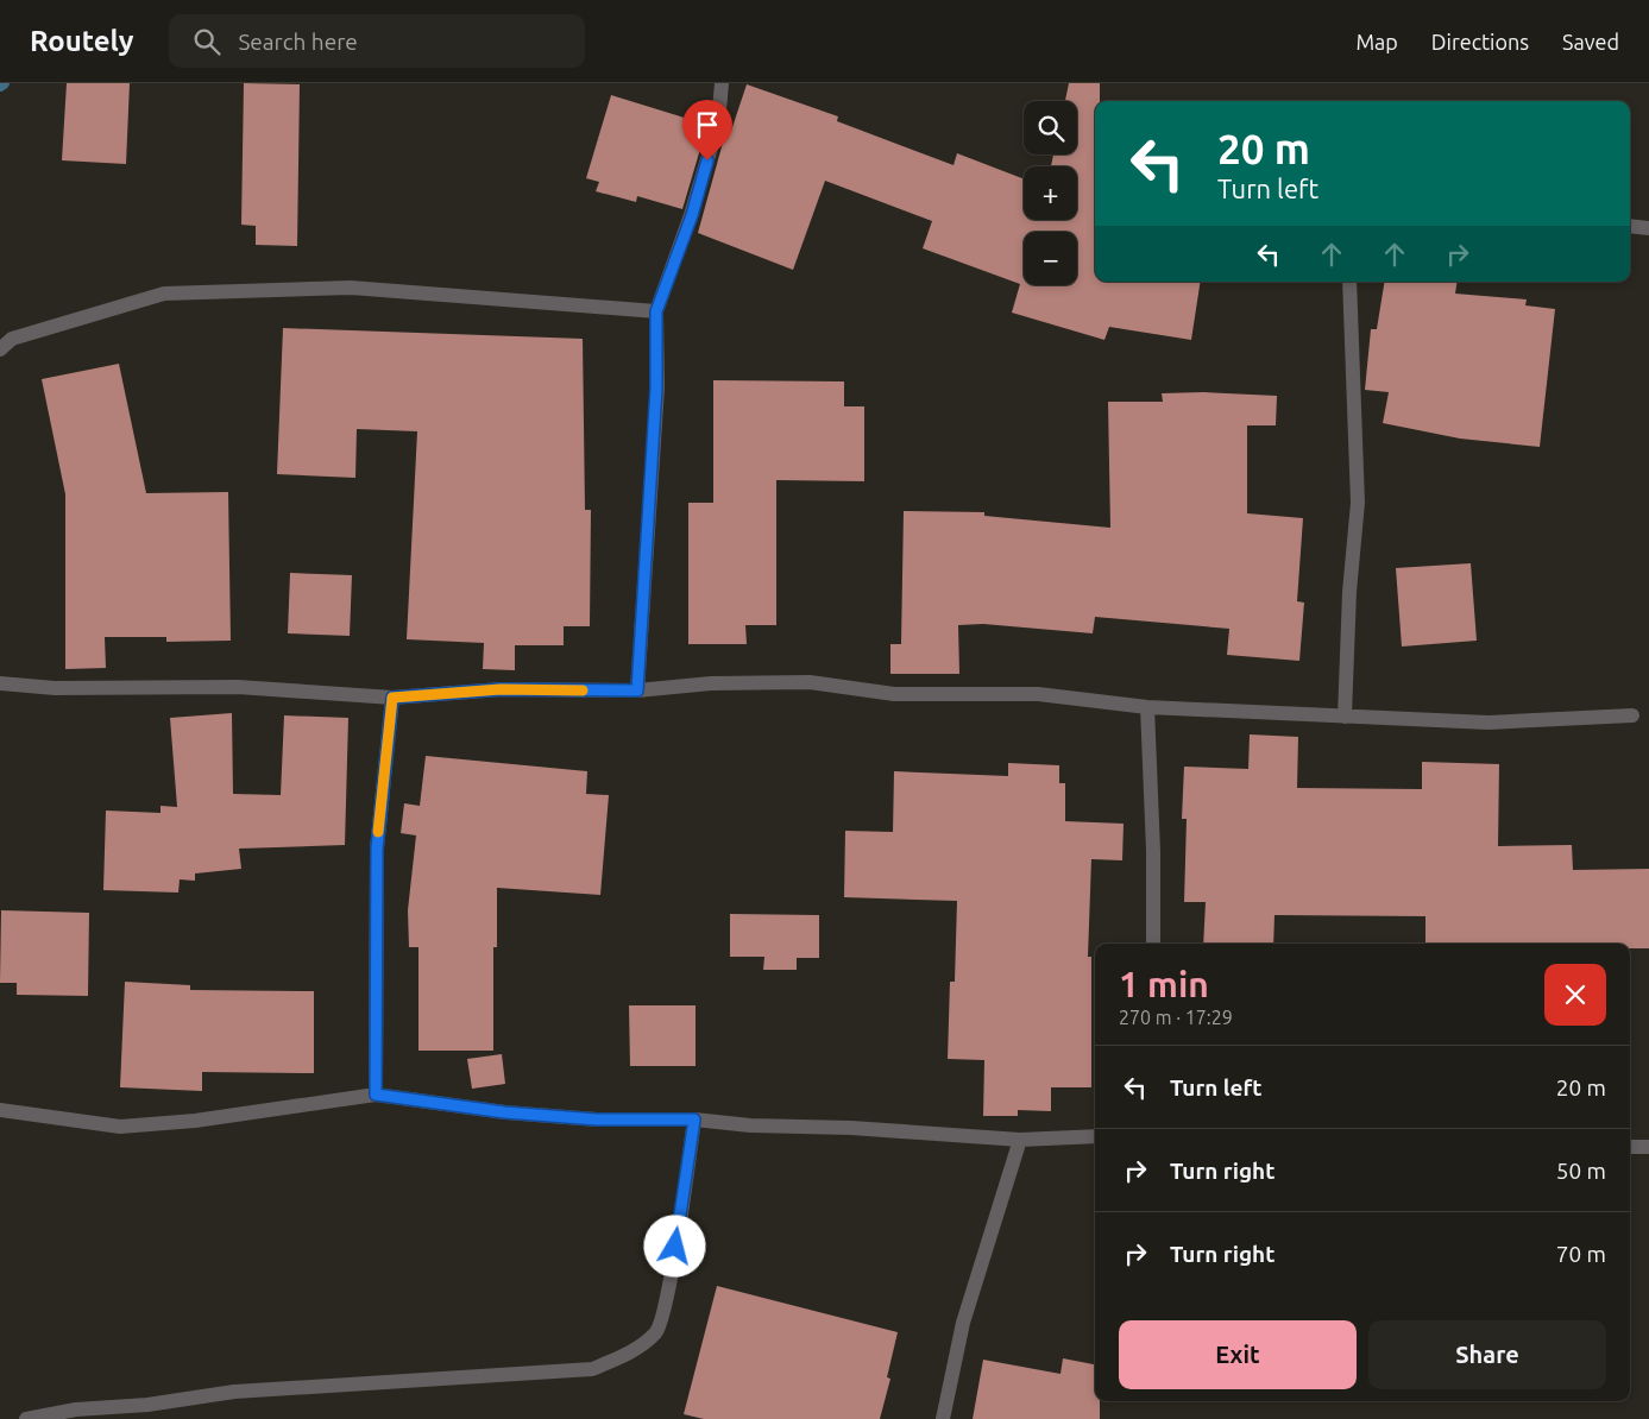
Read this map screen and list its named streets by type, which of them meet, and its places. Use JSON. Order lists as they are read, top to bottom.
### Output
{
  "page": {
    "header": "Routely",
    "search": "Search here",
    "nav": ["Map", "Directions", "Saved"],
    "map_buttons": ["+", "−"],
    "turn": ["20 m", "Turn left"],
    "heading": ["1 min", "270 m · 17:29"],
    "list": [
      {
        "name": "Turn left",
        "value": "20 m"
      },
      {
        "name": "Turn right",
        "value": "50 m"
      },
      {
        "name": "Turn right",
        "value": "70 m"
      }
    ],
    "buttons": ["Exit", "Share"]
  }
}
